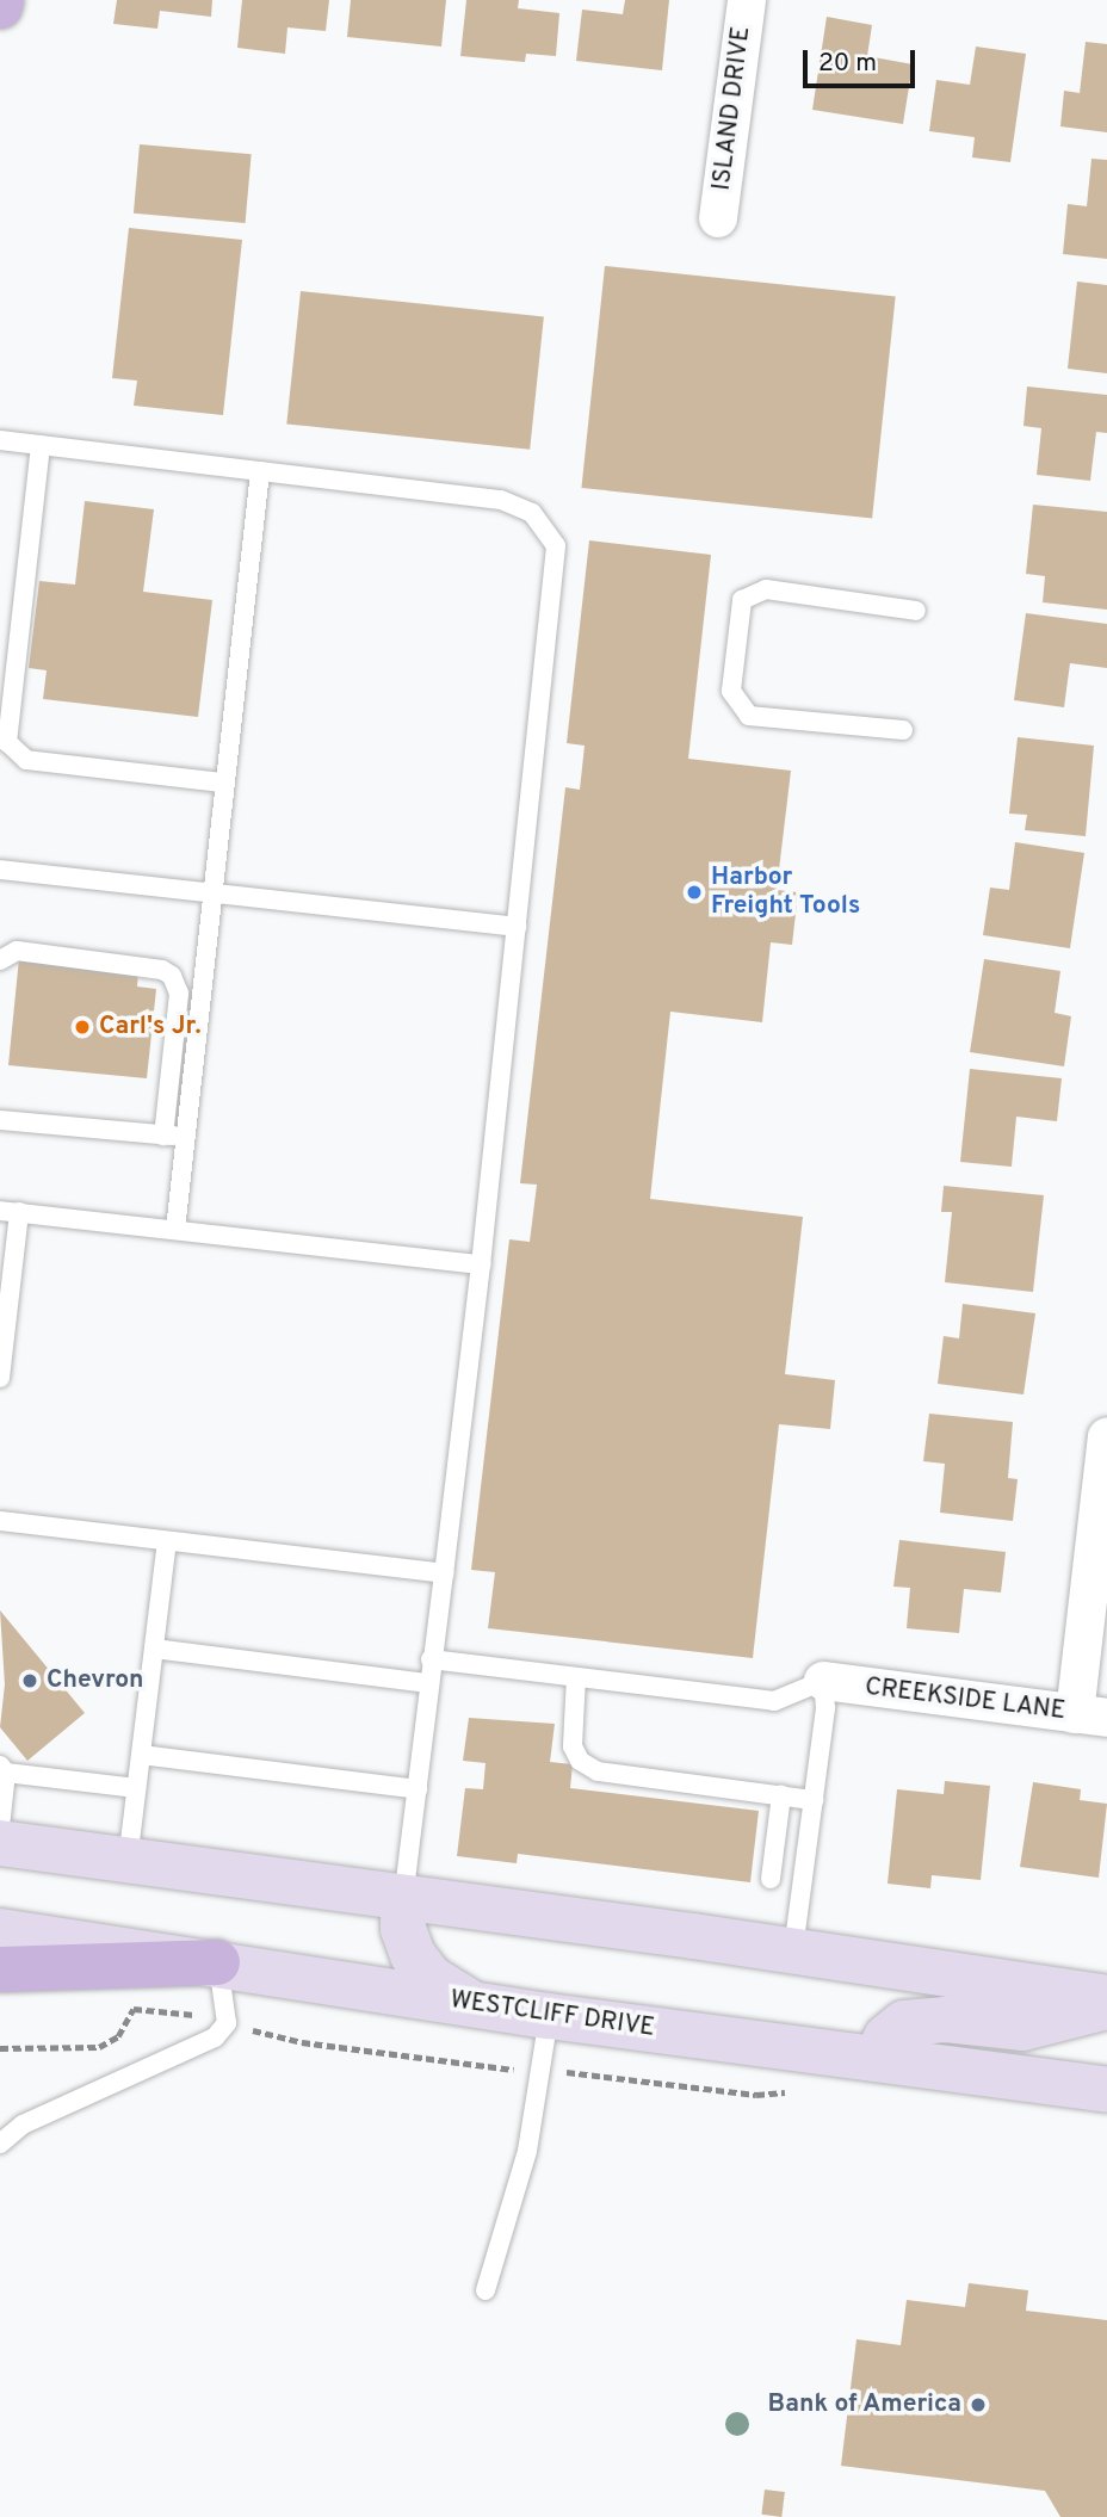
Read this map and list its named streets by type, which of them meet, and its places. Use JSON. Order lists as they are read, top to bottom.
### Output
{
  "streets": {
    "main road": ["WESTCLIFF DRIVE"],
    "street": ["ISLAND DRIVE", "CREEKSIDE LANE"]
  },
  "places": [
    "Harbor Freight Tools",
    "Carl's Jr.",
    "Chevron",
    "Bank of America"
  ],
  "scale_bar": "20 m"
}
